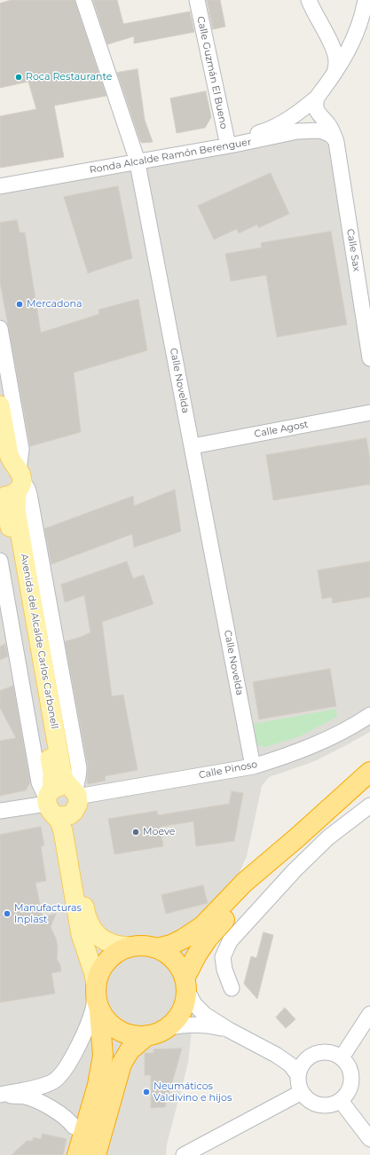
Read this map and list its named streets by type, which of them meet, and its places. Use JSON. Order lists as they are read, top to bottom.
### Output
{
  "streets": {
    "main road": ["Avenida del Alcalde Carlos Carbonell"],
    "street": [
      "Calle Guzmán El Bueno",
      "Ronda Alcalde Ramón Berenguer",
      "Calle Sax",
      "Calle Novelda",
      "Calle Agost",
      "Calle Pinoso"
    ]
  },
  "crossings": [
    ["Calle Guzmán El Bueno", "Ronda Alcalde Ramón Berenguer"],
    ["Ronda Alcalde Ramón Berenguer", "Calle Sax"],
    ["Ronda Alcalde Ramón Berenguer", "Calle Novelda"],
    ["Calle Novelda", "Calle Agost"],
    ["Calle Novelda", "Calle Pinoso"],
    ["Avenida del Alcalde Carlos Carbonell", "Calle Pinoso"]
  ],
  "places": [
    "Roca Restaurante",
    "Mercadona",
    "Moeve",
    "Manufacturas Inplast",
    "Neumáticos Valdivino e hijos"
  ]
}
